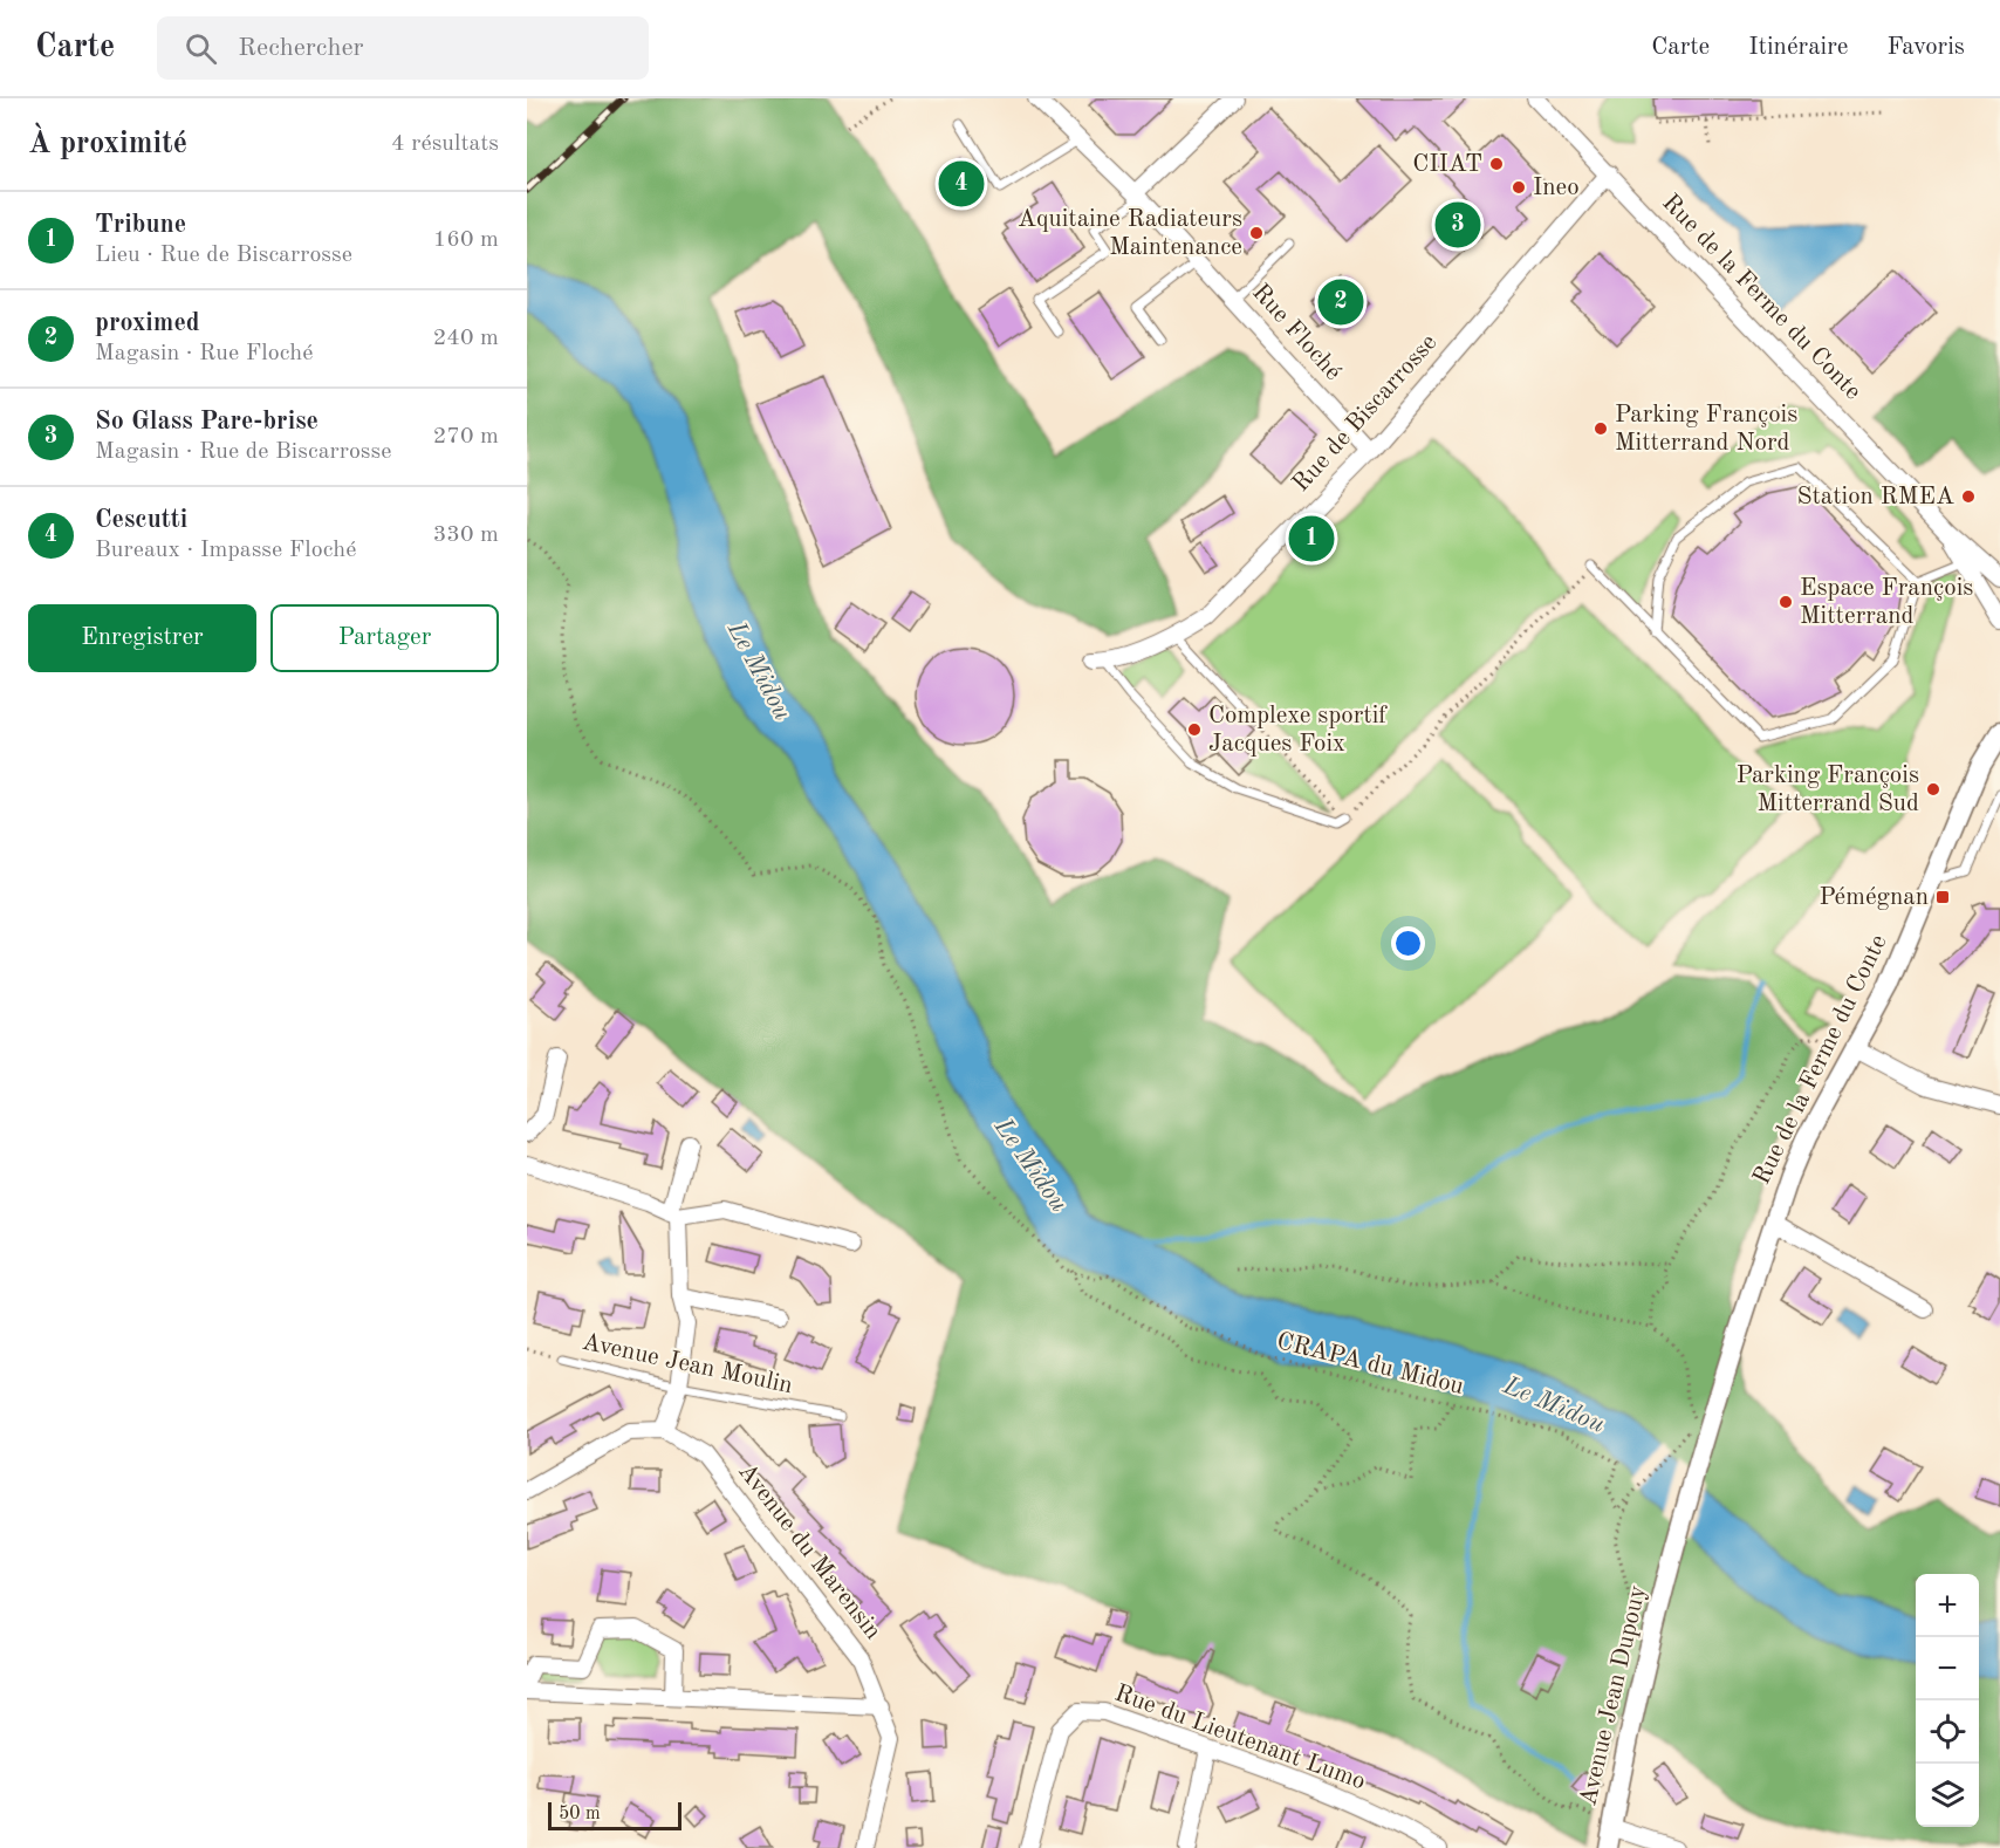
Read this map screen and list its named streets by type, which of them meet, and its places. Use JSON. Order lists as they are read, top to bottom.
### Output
{
  "streets": {
    "street": [
      "Rue de la Ferme du Conte",
      "Rue Floché",
      "Rue de Biscarrosse",
      "Avenue du Marensin",
      "Avenue Jean Dupouy",
      "Rue du Lieutenant Lumo"
    ],
    "lane": ["Avenue Jean Moulin"],
    "path": ["CRAPA du Midou"]
  },
  "crossings": [
    ["Rue de la Ferme du Conte", "Rue de Biscarrosse"],
    ["Rue de la Ferme du Conte", "Avenue Jean Dupouy"],
    ["Rue Floché", "Rue de Biscarrosse"]
  ],
  "water": ["Le Midou"],
  "places": {
    "other": [
      "CIIAT",
      "Ineo",
      "Aquitaine Radiateurs Maintenance",
      "Parking François Mitterrand Nord",
      "Station RMEA",
      "Espace François Mitterrand",
      "Complexe sportif Jacques Foix",
      "Parking François Mitterrand Sud"
    ],
    "transit": ["Pémégnan"]
  },
  "scale_bar": "50 m",
  "page": {
    "header": "Carte",
    "search": "Rechercher",
    "nav": ["Carte", "Itinéraire", "Favoris"],
    "heading": ["À proximité", "4 résultats"],
    "pins": [
      "4",
      "3",
      "2",
      "1"
    ],
    "list": [
      {
        "mark": "1",
        "name": "Tribune",
        "note": "Lieu · Rue de Biscarrosse",
        "value": "160 m"
      },
      {
        "mark": "2",
        "name": "proximed",
        "note": "Magasin · Rue Floché",
        "value": "240 m"
      },
      {
        "mark": "3",
        "name": "So Glass Pare-brise",
        "note": "Magasin · Rue de Biscarrosse",
        "value": "270 m"
      },
      {
        "mark": "4",
        "name": "Cescutti",
        "note": "Bureaux · Impasse Floché",
        "value": "330 m"
      }
    ],
    "buttons": ["Enregistrer", "Partager"],
    "map_buttons": ["+", "−"],
    "scale": "50 m"
  }
}
